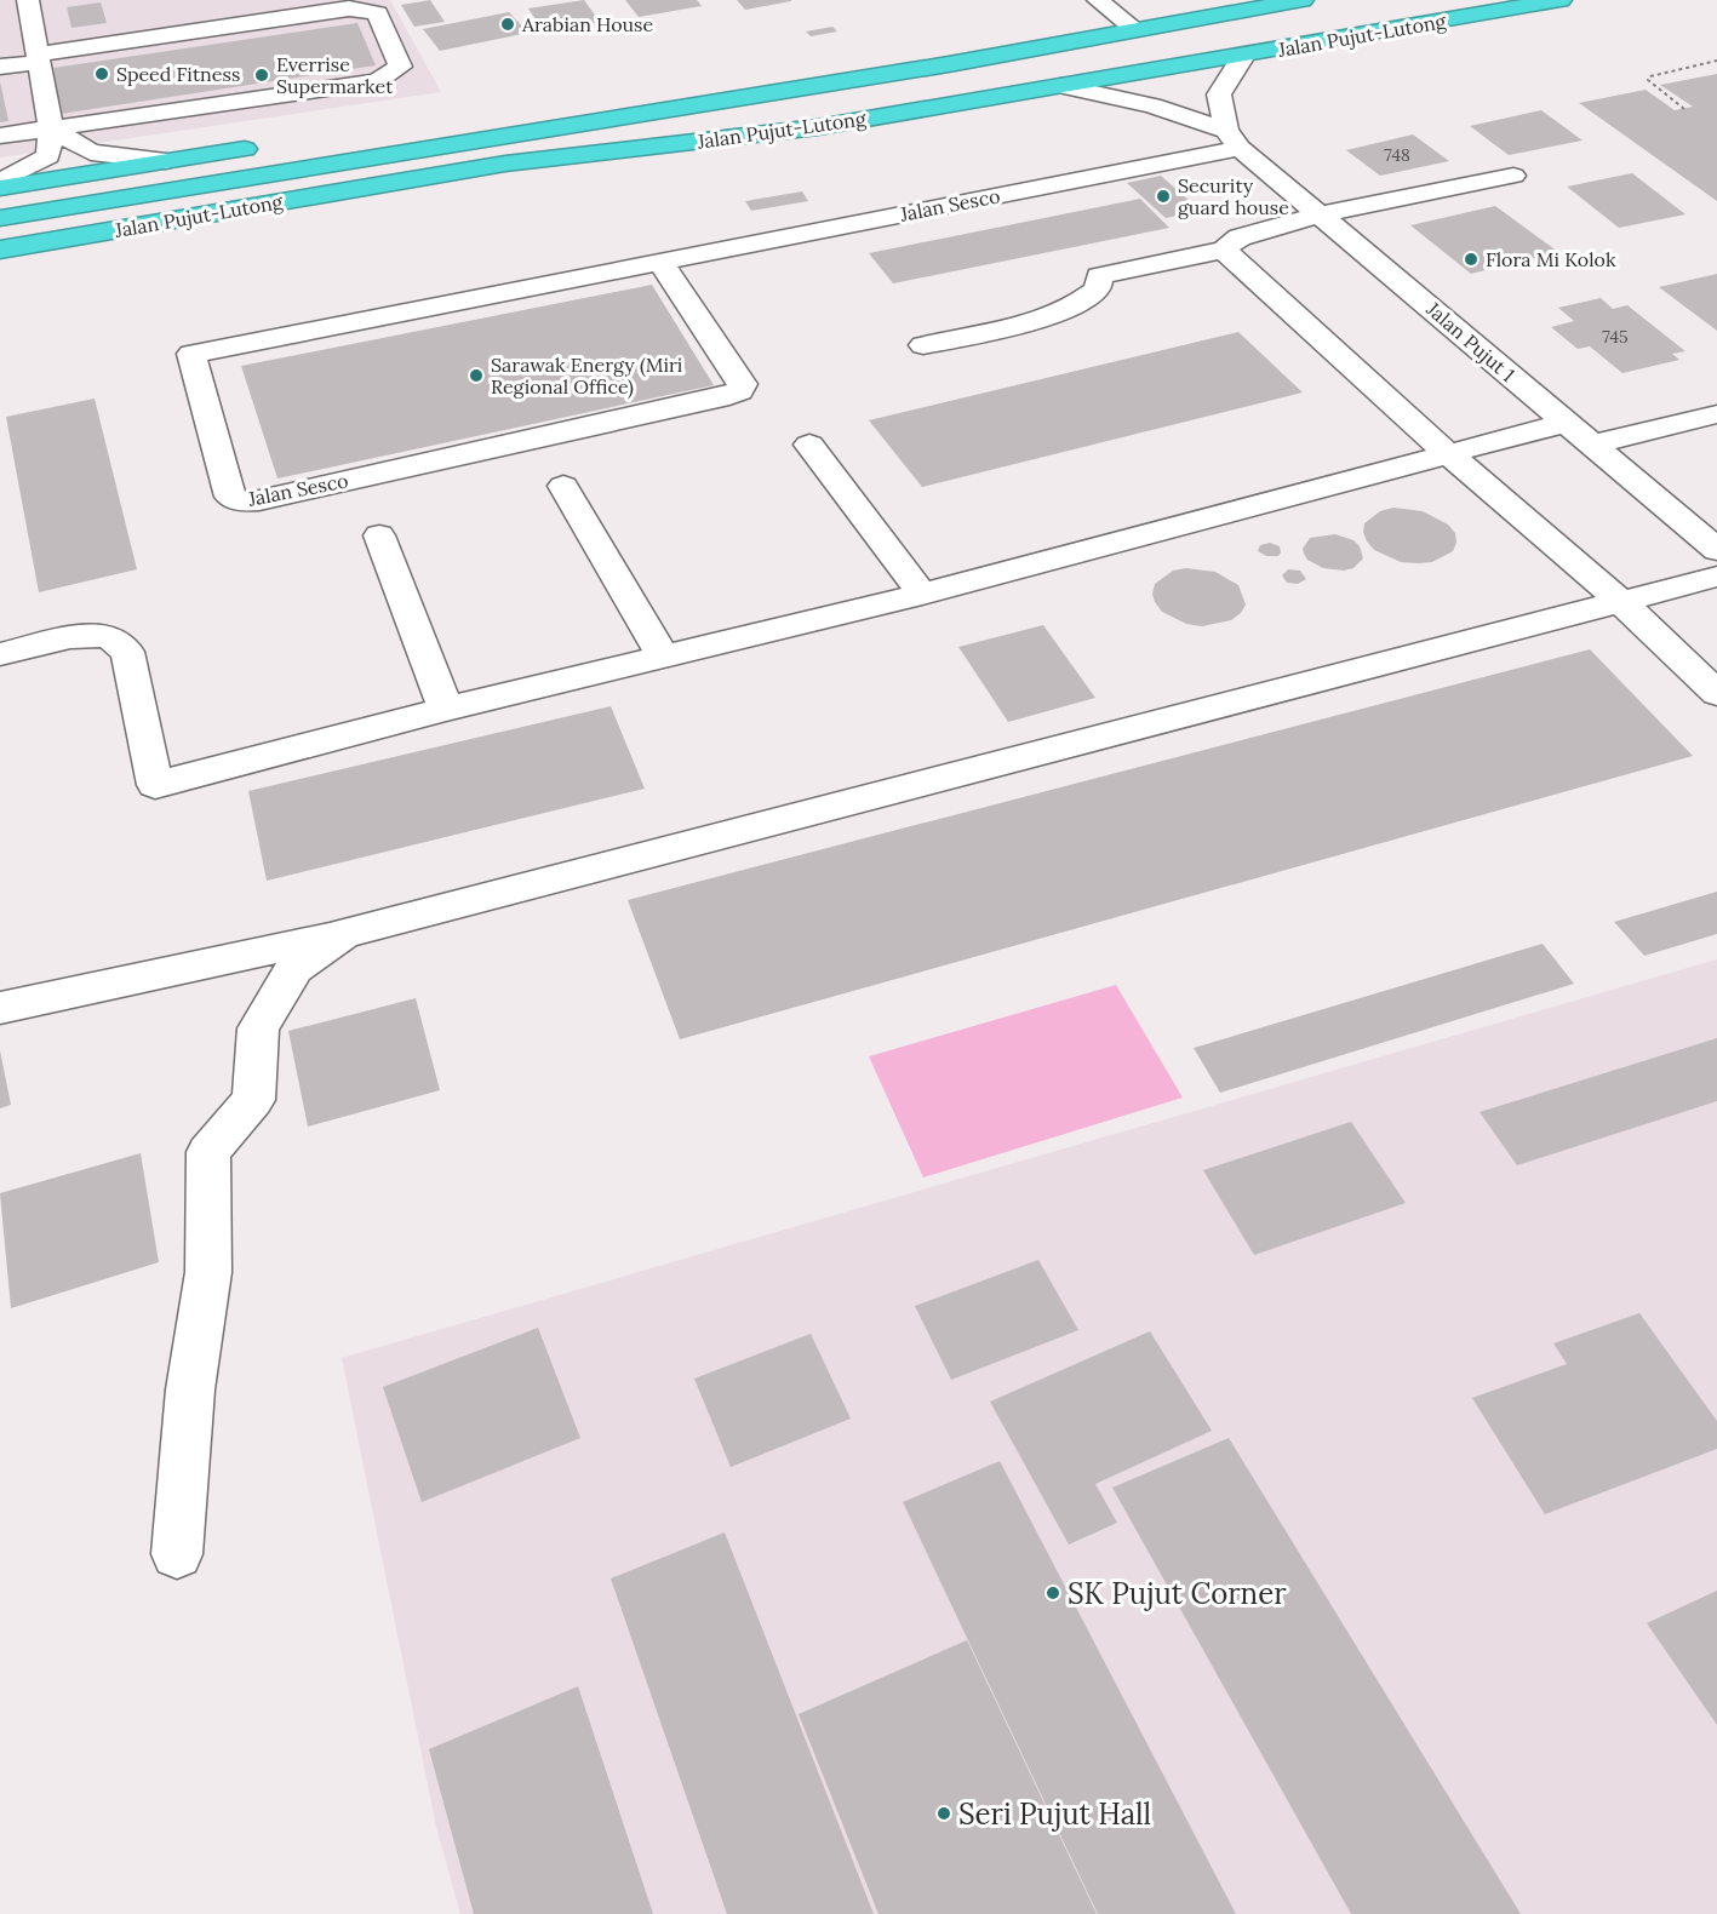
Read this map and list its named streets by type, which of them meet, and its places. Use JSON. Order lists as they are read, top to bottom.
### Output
{
  "streets": {
    "highway": ["Jalan Pujut-Lutong"],
    "street": ["Jalan Sesco", "Jalan Pujut 1"]
  },
  "crossings": [
    ["Jalan Pujut-Lutong", "Jalan Pujut 1"],
    ["Jalan Sesco", "Jalan Pujut 1"]
  ],
  "places": [
    "Arabian House",
    "Speed Fitness",
    "Everrise Supermarket",
    "Security guard house",
    "Flora Mi Kolok",
    "Sarawak Energy (Miri Regional Office)",
    "SK Pujut Corner",
    "Seri Pujut Hall"
  ],
  "house_numbers": ["748", "745"]
}
